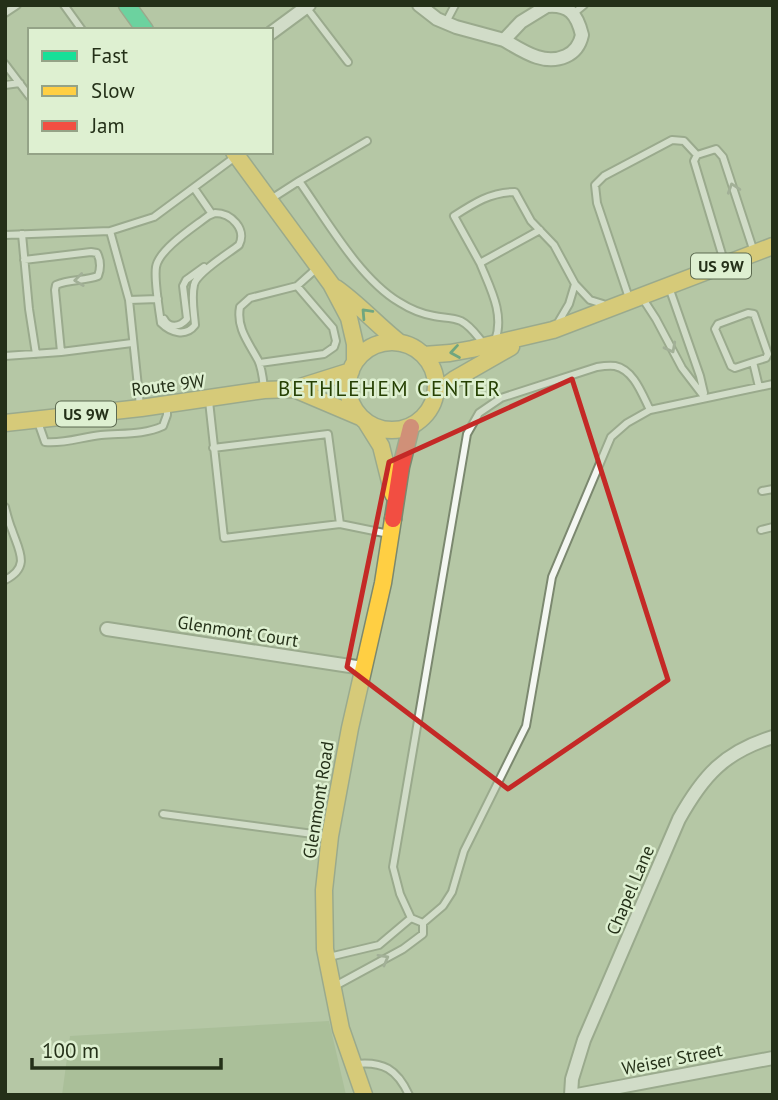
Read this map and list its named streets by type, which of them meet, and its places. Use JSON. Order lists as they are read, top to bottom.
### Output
{
  "streets": {
    "main road": ["US 9W", "Route 9W", "Glenmont Road"],
    "street": ["Glenmont Court", "Chapel Lane", "Weiser Street"]
  },
  "crossings": [
    ["US 9W", "Route 9W"],
    ["US 9W", "Glenmont Road"],
    ["Route 9W", "Glenmont Road"],
    ["Glenmont Court", "Glenmont Road"]
  ],
  "districts": ["BETHLEHEM CENTER"],
  "legend": ["Fast", "Slow", "Jam"],
  "scale_bar": "100 m"
}
